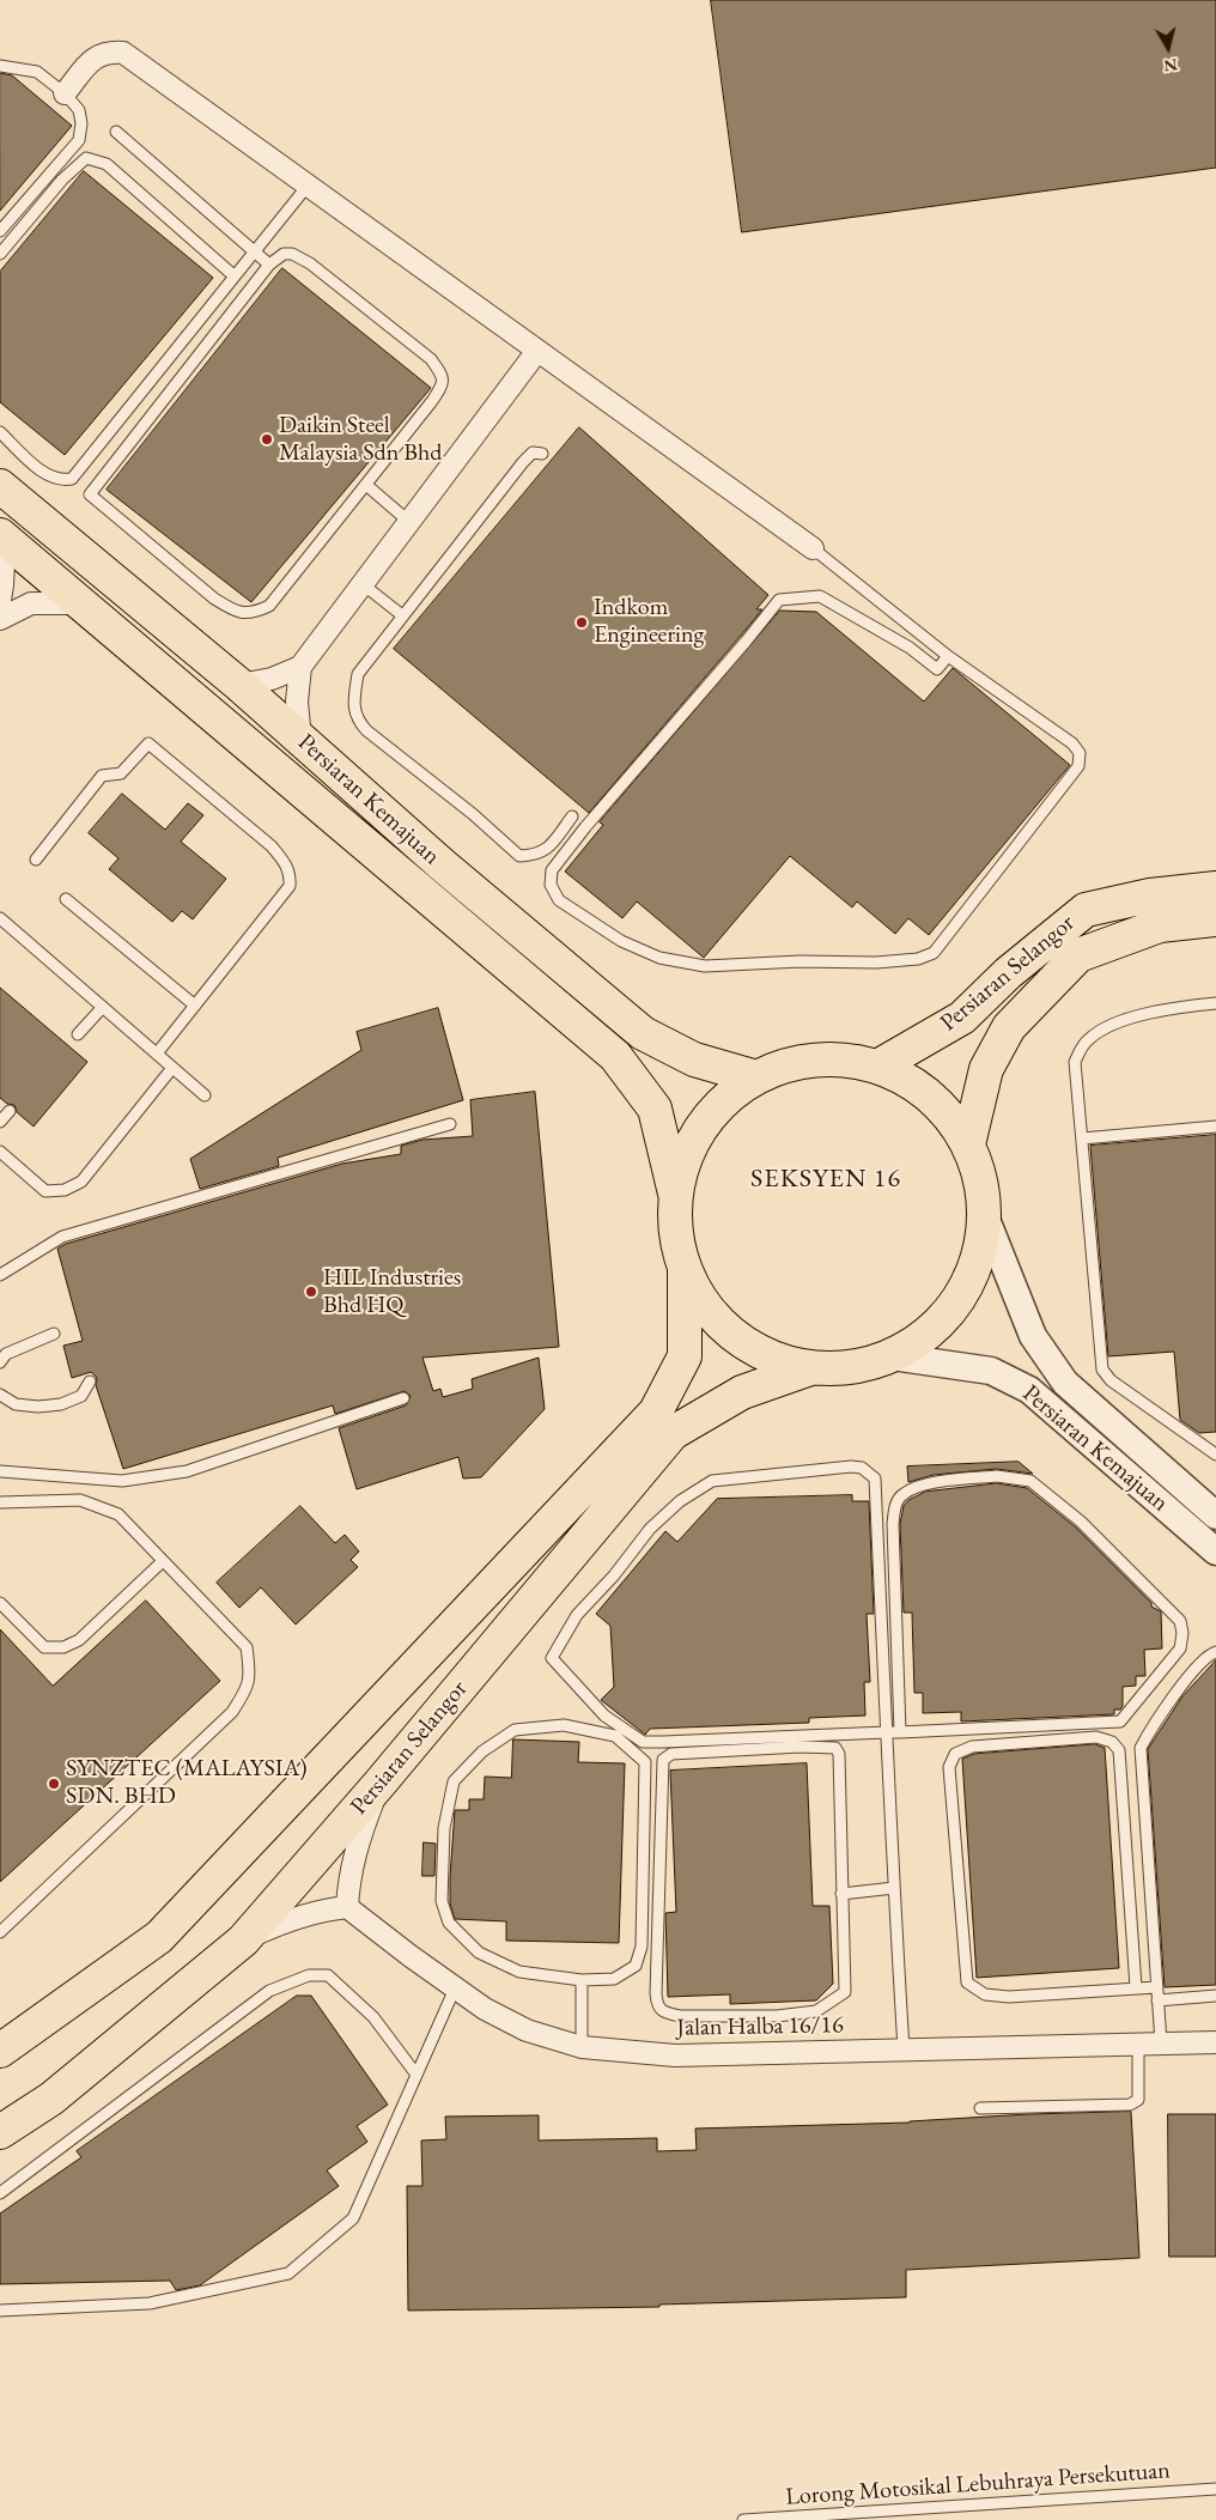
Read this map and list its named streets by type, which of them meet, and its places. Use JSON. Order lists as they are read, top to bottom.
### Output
{
  "streets": {
    "main road": ["Persiaran Kemajuan", "Persiaran Selangor"],
    "street": ["Jalan Halba 16/16"],
    "lane": ["Lorong Motosikal Lebuhraya Persekutuan"]
  },
  "districts": ["SEKSYEN 16"],
  "places": [
    "Daikin Steel Malaysia Sdn Bhd",
    "Indkom Engineering",
    "HIL Industries Bhd HQ",
    "SYNZTEC (MALAYSIA) SDN. BHD"
  ],
  "north": "bottom"
}
